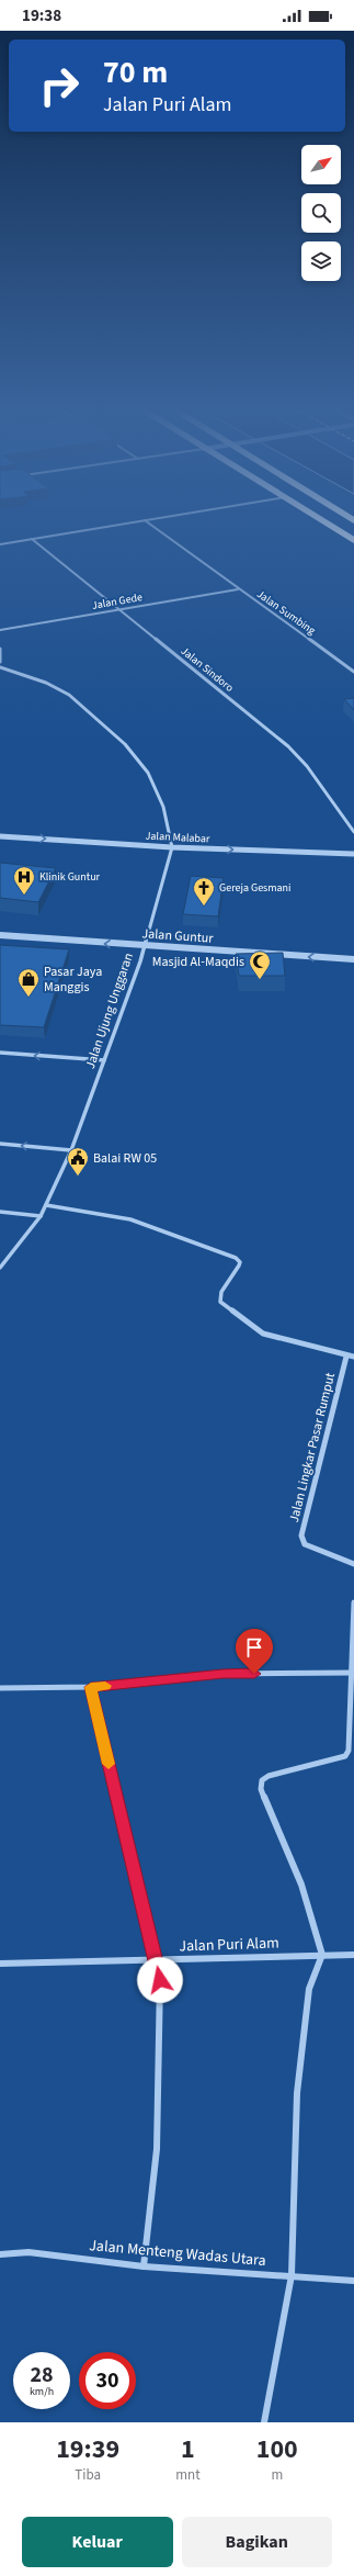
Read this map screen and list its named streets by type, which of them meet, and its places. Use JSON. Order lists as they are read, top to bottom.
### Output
{
  "streets": {
    "street": [
      "Jalan Gede",
      "Jalan Sumbing",
      "Jalan Sindoro",
      "Jalan Malabar",
      "Jalan Guntur",
      "Jalan Ujung Unggaran",
      "Jalan Lingkar Pasar Rumput",
      "Jalan Puri Alam",
      "Jalan Menteng Wadas Utara"
    ]
  },
  "crossings": [
    ["Jalan Gede", "Jalan Sumbing"],
    ["Jalan Gede", "Jalan Sindoro"],
    ["Jalan Malabar", "Jalan Ujung Unggaran"],
    ["Jalan Guntur", "Jalan Ujung Unggaran"]
  ],
  "one_way": ["Jalan Malabar", "Jalan Guntur"],
  "places": {
    "hospital": ["Klinik Guntur"],
    "church": ["Gereja Gesmani"],
    "mosque": ["Masjid Al-Maqdis"],
    "shop": ["Pasar Jaya Manggis"],
    "public building": ["Balai RW 05"]
  },
  "north": "top right",
  "page": {
    "status": "19:38",
    "turn": ["70 m", "Jalan Puri Alam"],
    "speed": "28 km/h",
    "limit": "30",
    "eta": [
      "19:39",
      "Tiba",
      "1",
      "mnt",
      "100",
      "m"
    ],
    "buttons": ["Keluar", "Bagikan"]
  }
}
